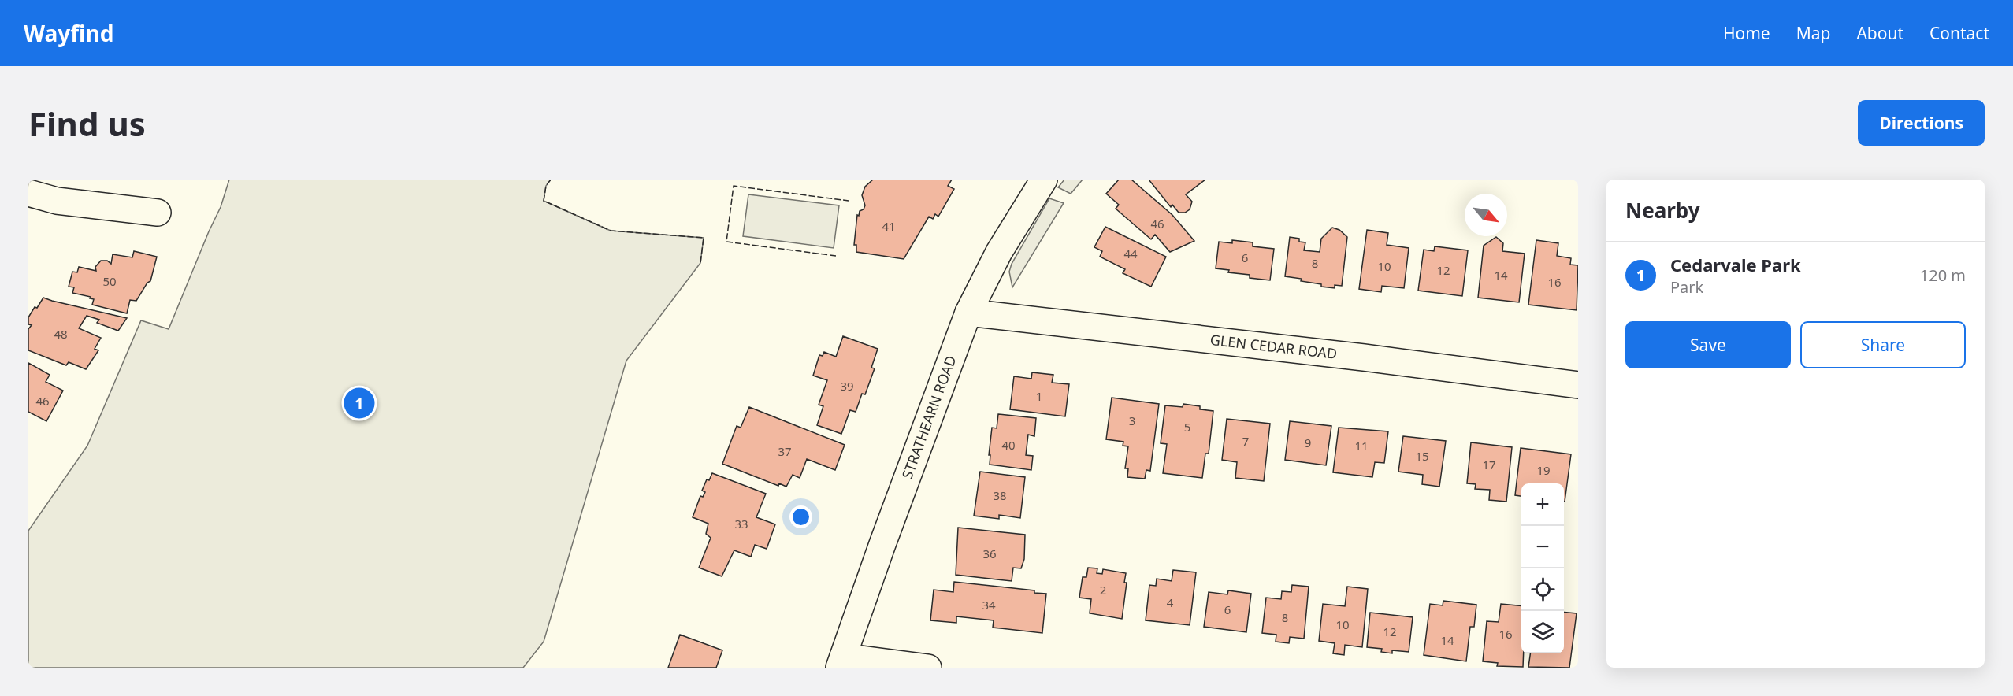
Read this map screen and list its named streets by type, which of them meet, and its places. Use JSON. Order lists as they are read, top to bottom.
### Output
{
  "streets": {
    "street": ["GLEN CEDAR ROAD", "STRATHEARN ROAD"]
  },
  "crossings": [
    ["GLEN CEDAR ROAD", "STRATHEARN ROAD"]
  ],
  "house_numbers": [
    "46",
    "41",
    "44",
    "6",
    "8",
    "10",
    "12",
    "14",
    "50",
    "16",
    "48",
    "39",
    "1",
    "46",
    "3",
    "5",
    "7",
    "9",
    "40",
    "11",
    "37",
    "15",
    "17",
    "19",
    "38",
    "33",
    "36",
    "2",
    "4",
    "34",
    "6",
    "8",
    "10",
    "12",
    "16",
    "14"
  ],
  "north": "bottom right",
  "page": {
    "header": "Wayfind",
    "nav": [
      "Home",
      "Map",
      "About",
      "Contact"
    ],
    "buttons": [
      "Directions",
      ["Save", "Share"]
    ],
    "title": "Find us",
    "heading": "Nearby",
    "list": [
      {
        "mark": "1",
        "name": "Cedarvale Park",
        "note": "Park",
        "value": "120 m"
      }
    ],
    "pins": "1",
    "map_buttons": ["+", "−"]
  }
}
